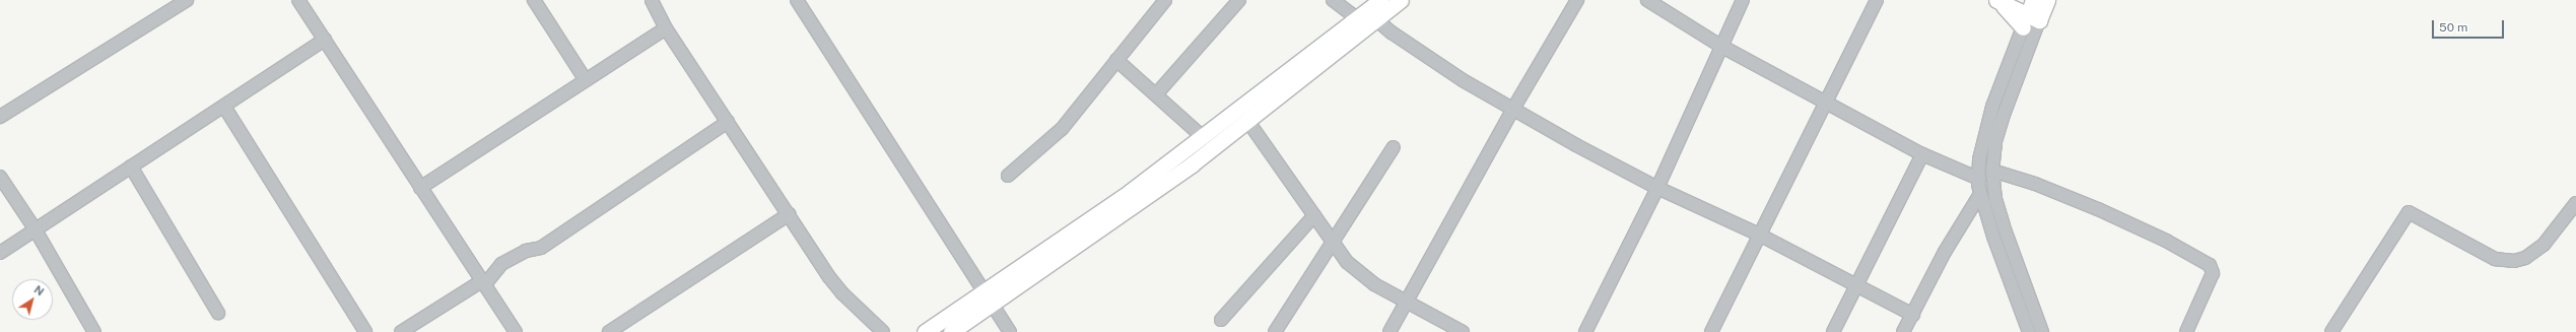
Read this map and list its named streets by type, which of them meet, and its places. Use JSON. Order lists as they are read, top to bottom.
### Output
{
  "scale_bar": "50 m",
  "north": "top right"
}
